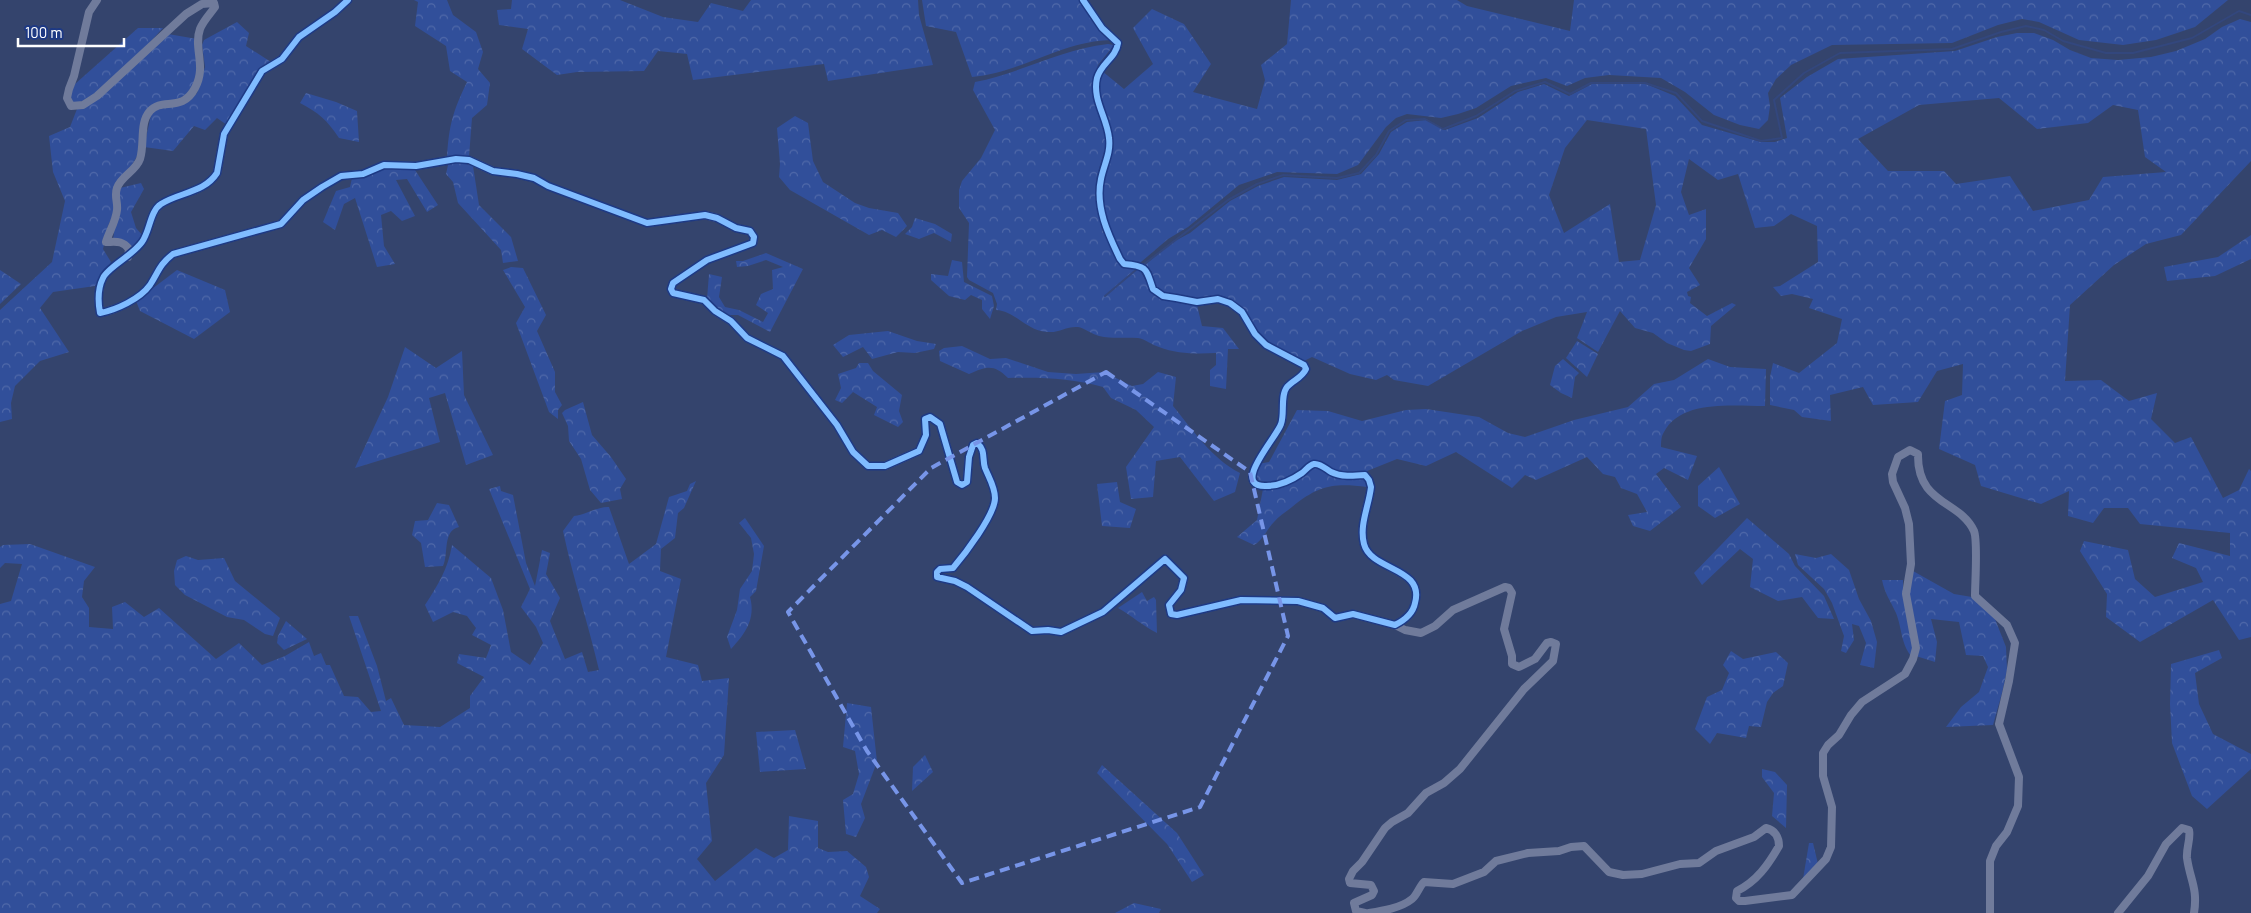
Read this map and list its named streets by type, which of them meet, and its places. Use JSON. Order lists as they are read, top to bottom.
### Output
{
  "scale_bar": "100 m"
}
